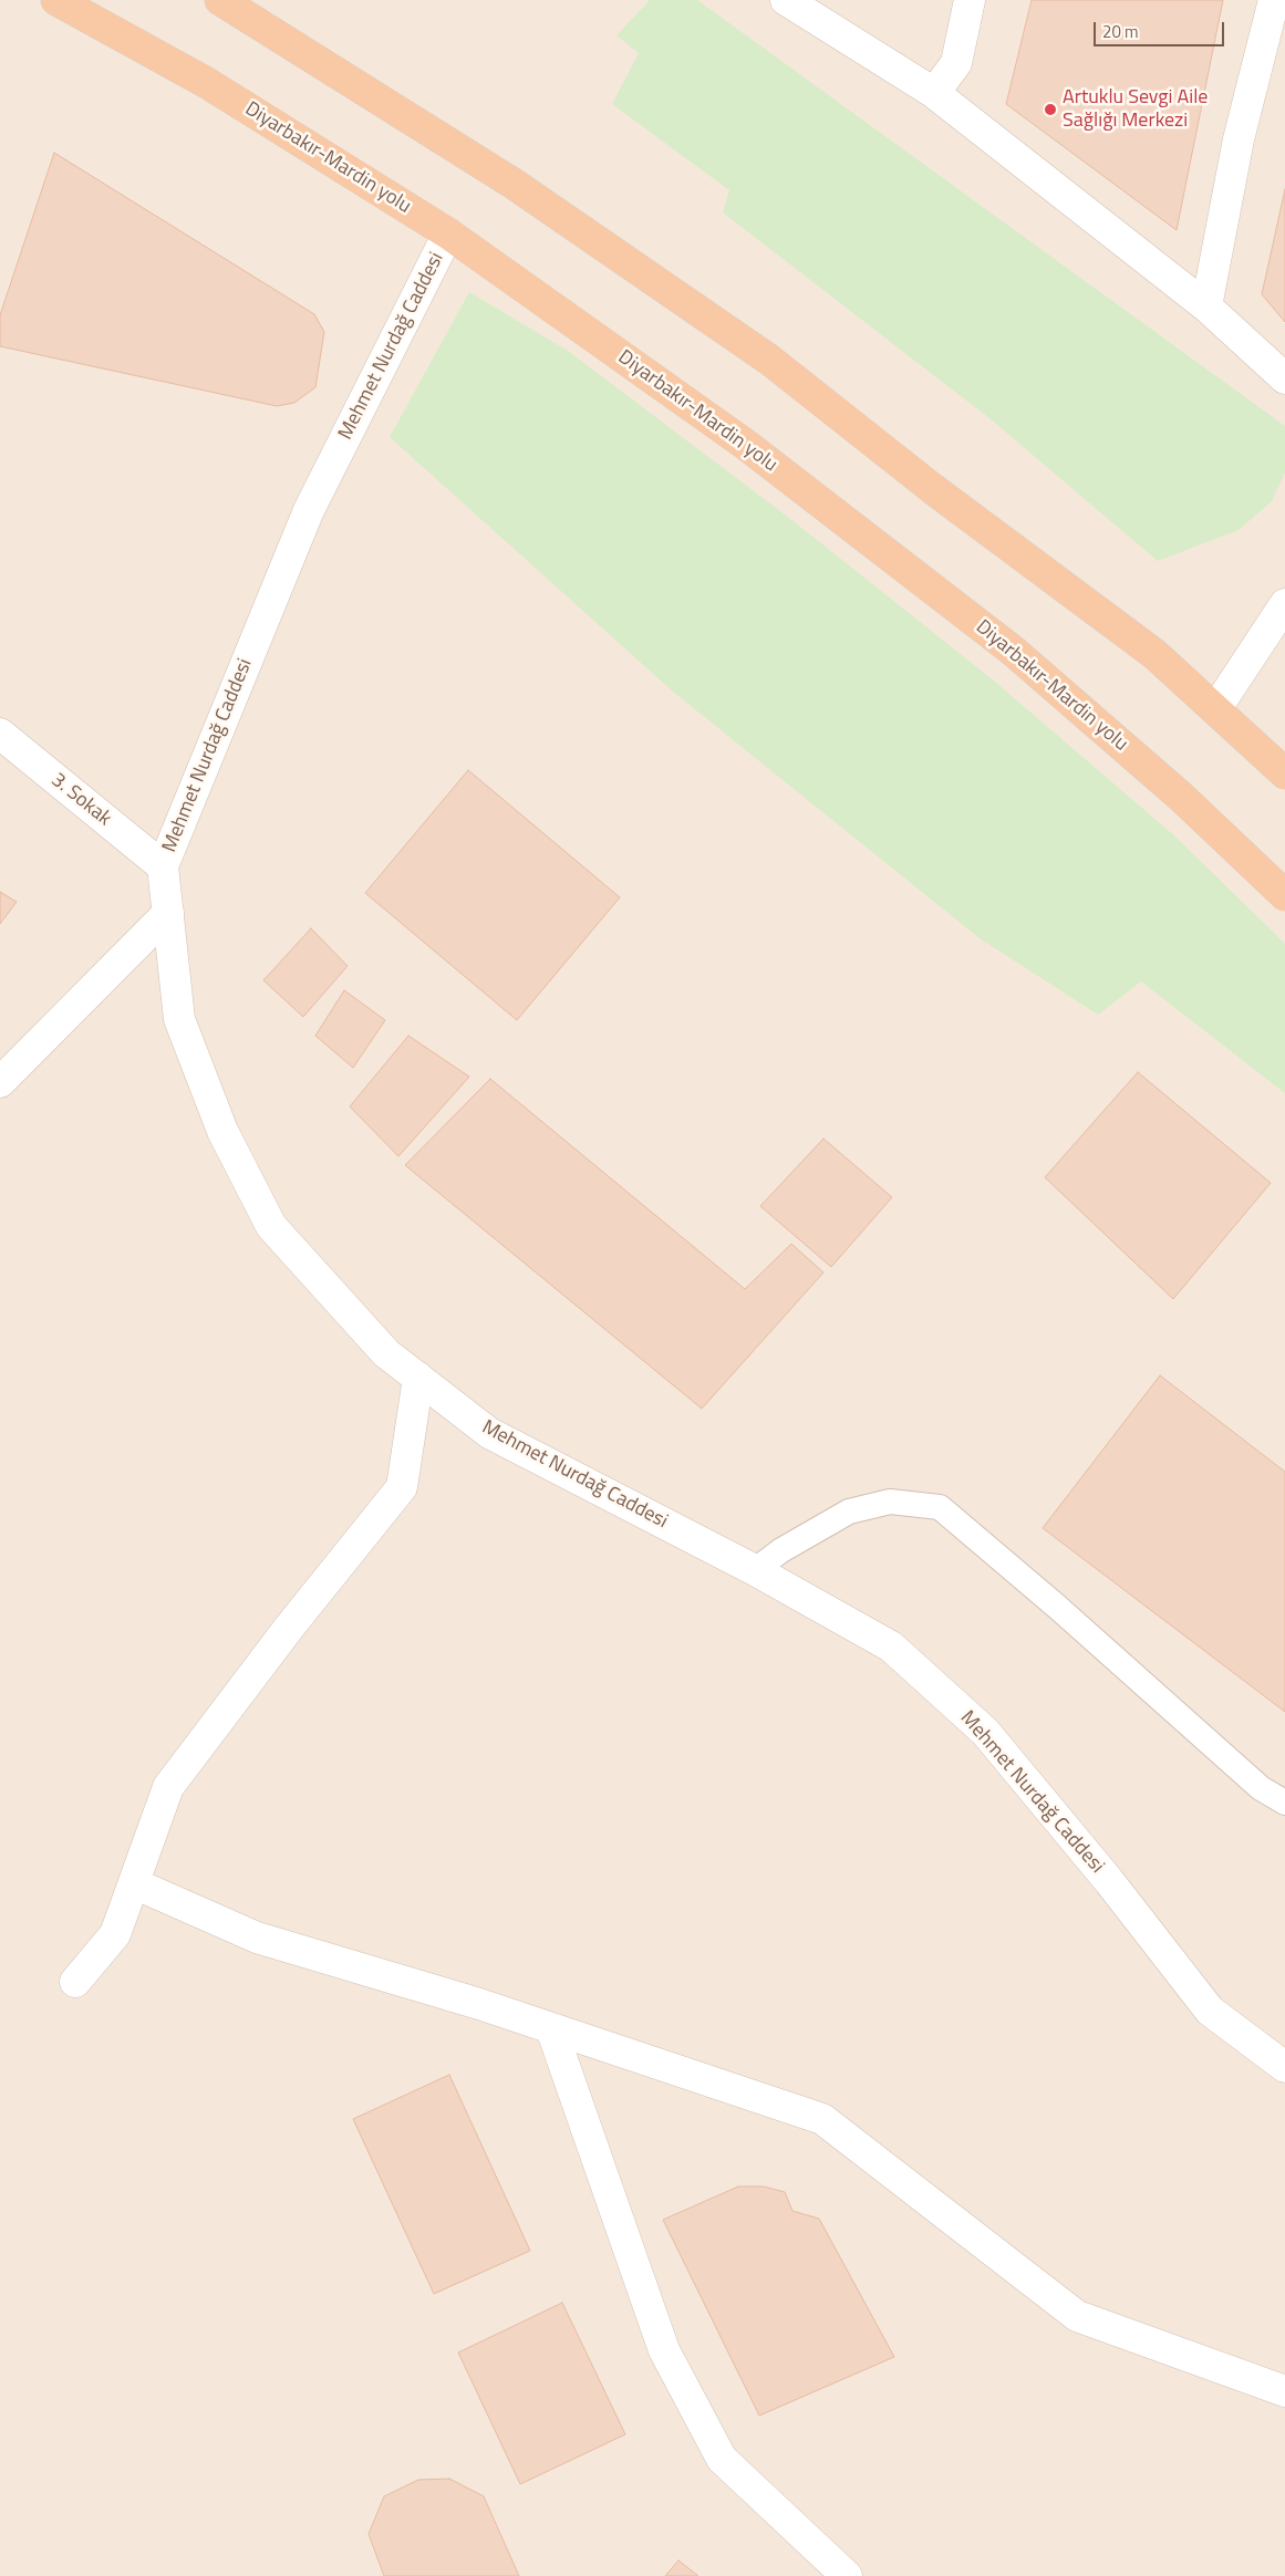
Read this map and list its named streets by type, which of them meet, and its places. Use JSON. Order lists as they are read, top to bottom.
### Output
{
  "streets": {
    "highway": ["Diyarbakır-Mardin yolu"],
    "street": ["Mehmet Nurdağ Caddesi", "3. Sokak"]
  },
  "crossings": [
    ["Diyarbakır-Mardin yolu", "Mehmet Nurdağ Caddesi"],
    ["Mehmet Nurdağ Caddesi", "3. Sokak"]
  ],
  "places": ["Artuklu Sevgi Aile Sağlığı Merkezi"],
  "scale_bar": "20 m"
}
